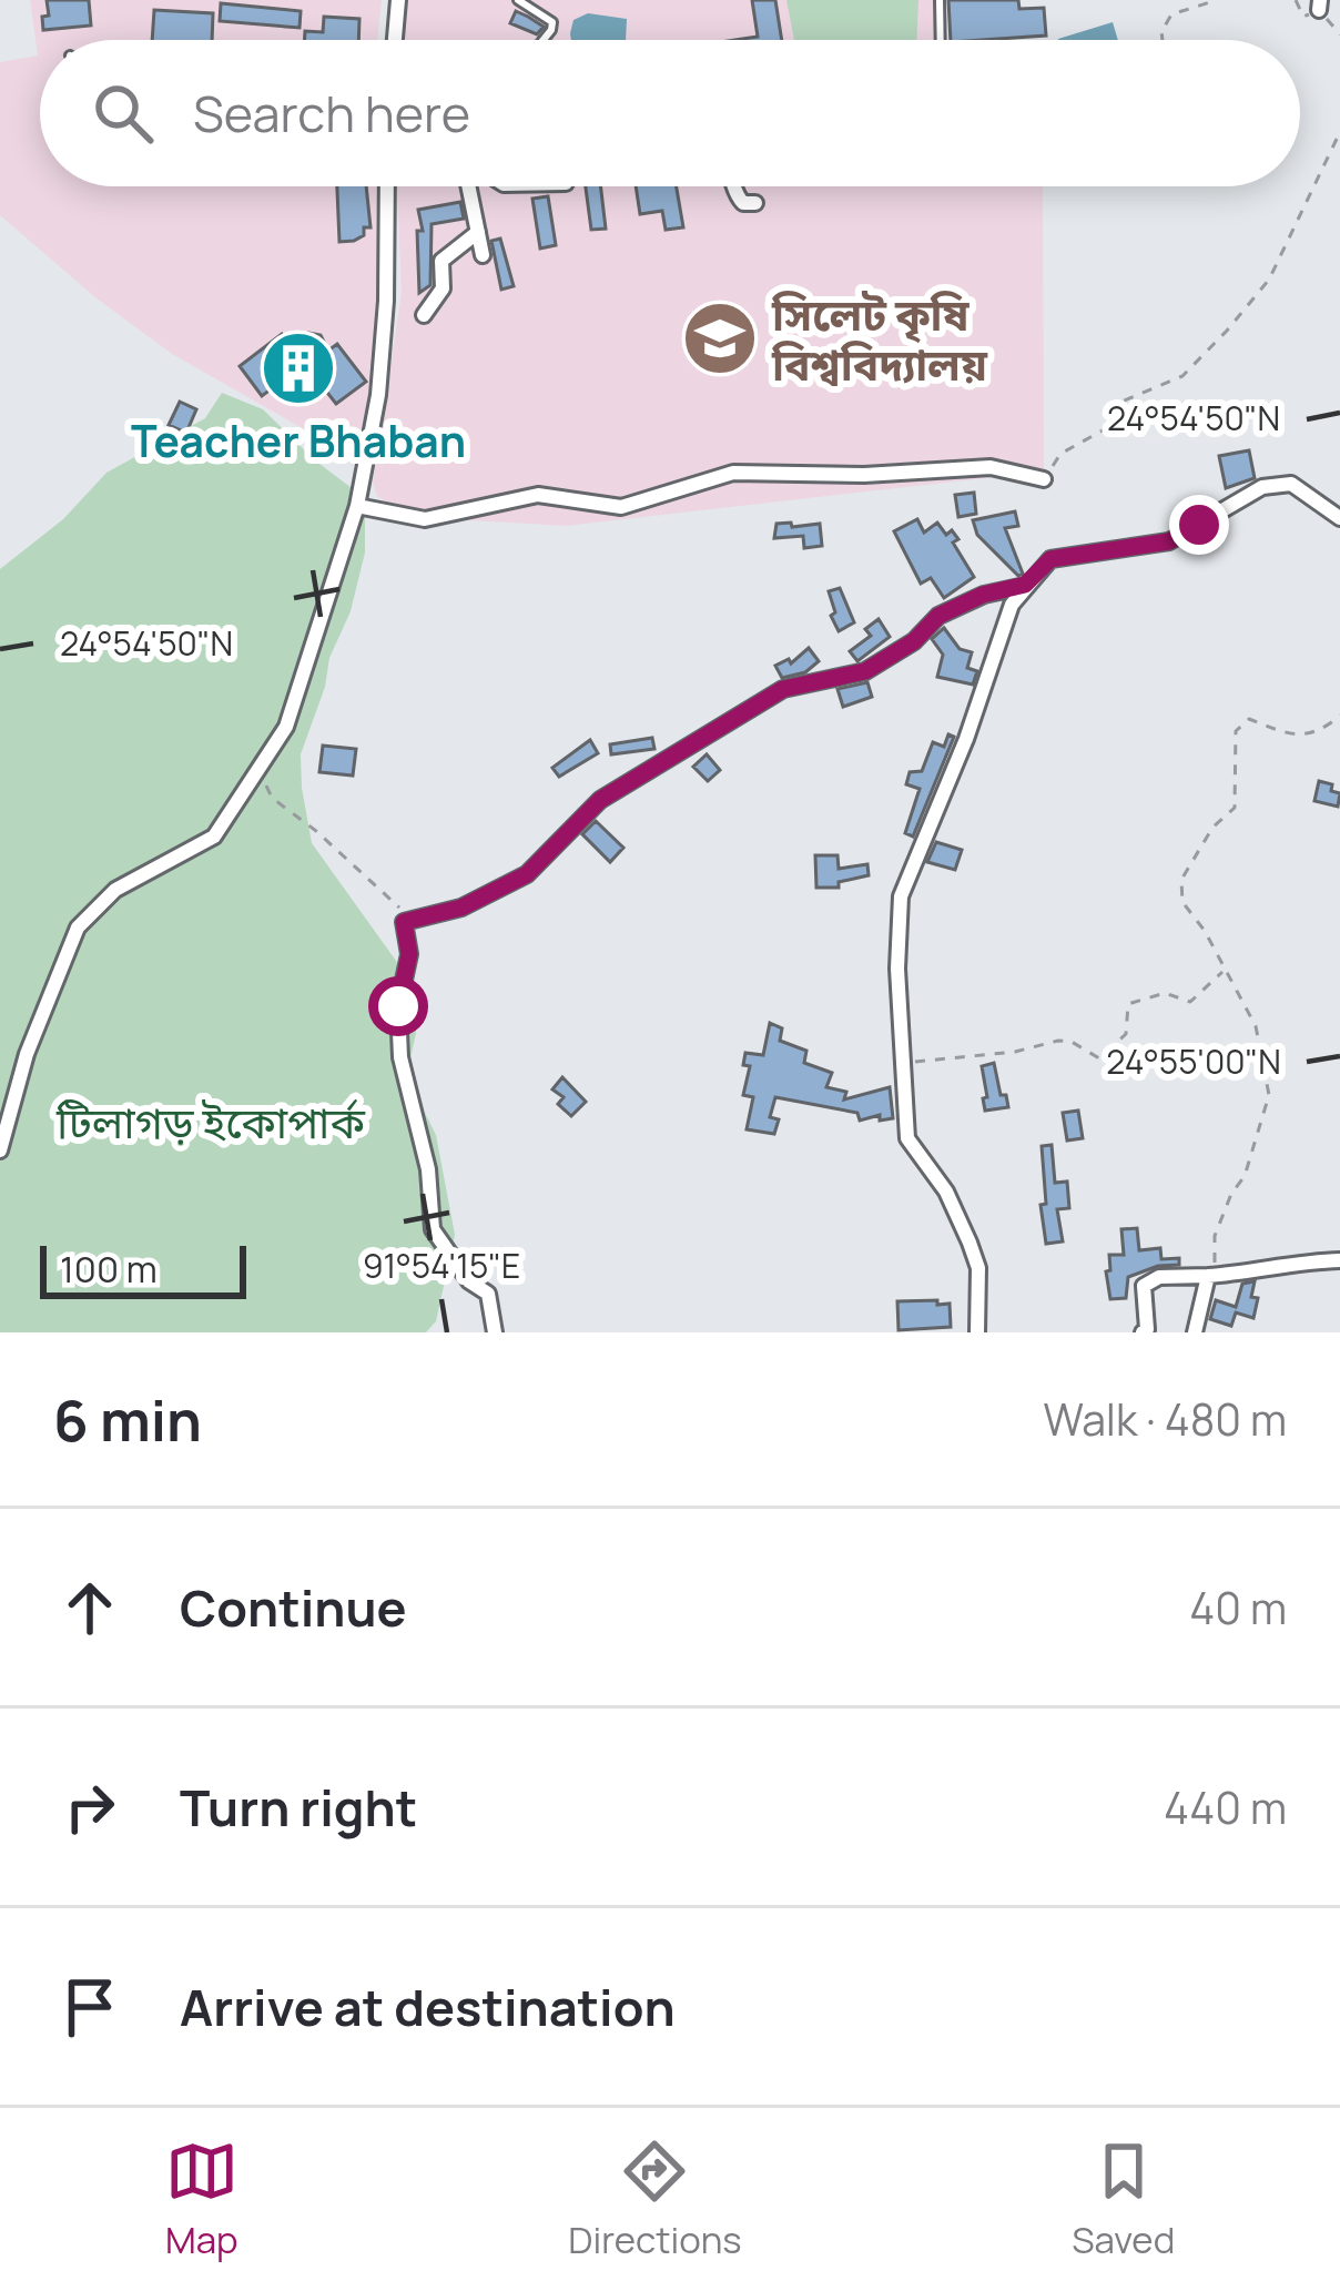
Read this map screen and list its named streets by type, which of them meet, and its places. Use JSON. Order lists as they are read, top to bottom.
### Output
{
  "parks": ["টিলাগড় ইকোপার্ক"],
  "places": {
    "school or university": ["সিলেট কৃষি বিশ্ববিদ্যালয়"],
    "building": ["Teacher Bhaban"]
  },
  "scale_bar": "100 m",
  "page": {
    "search": "Search here",
    "scale": "100 m",
    "heading": ["6 min", "Walk · 480 m"],
    "list": [
      ["Continue", "40 m"],
      ["Turn right", "440 m"],
      "Arrive at destination"
    ],
    "nav": ["Map", "Directions", "Saved"]
  },
  "coordinates": ["24°54'50\"N", "24°55'00\"N", "91°54'15\"E"]
}
